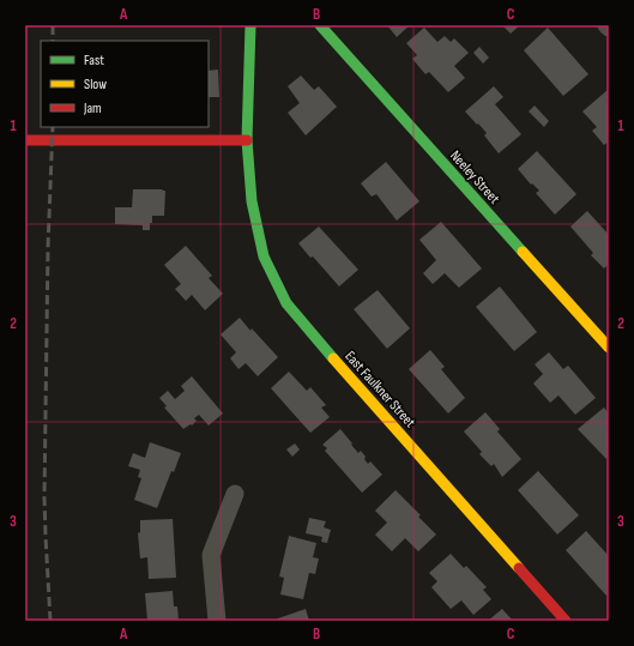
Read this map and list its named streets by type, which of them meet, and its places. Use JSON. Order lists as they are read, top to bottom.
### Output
{
  "streets": {
    "street": ["Neeley Street", "East Faulkner Street"]
  },
  "legend": ["Fast", "Slow", "Jam"],
  "grid": {
    "columns": ["A", "B", "C"],
    "rows": ["1", "2", "3"]
  }
}
